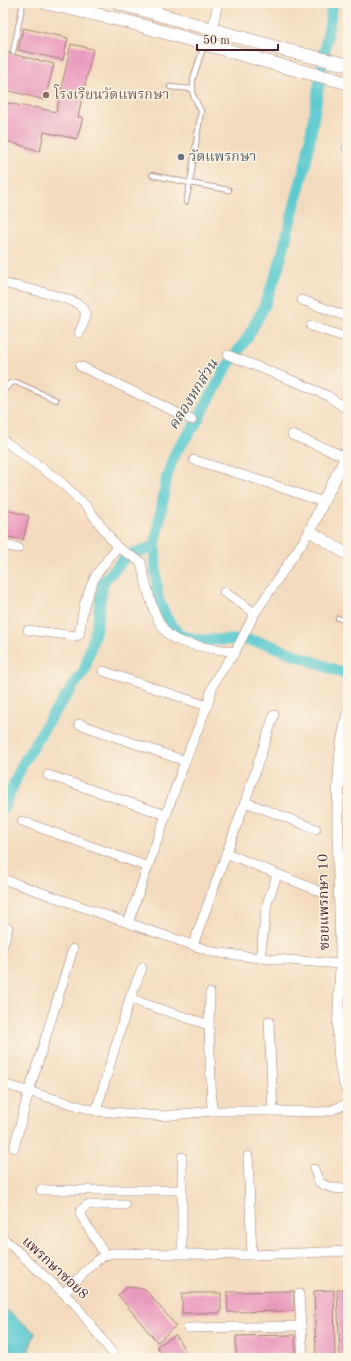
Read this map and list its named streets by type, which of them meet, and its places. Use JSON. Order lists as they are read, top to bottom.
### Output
{
  "streets": {
    "street": ["ซอยแพรกษา 10", "แพรกษาซอย8"]
  },
  "water": ["คลองหกส่วน"],
  "places": ["โรงเรียนวัดแพรกษา", "วัดแพรกษา"],
  "scale_bar": "50 m"
}
